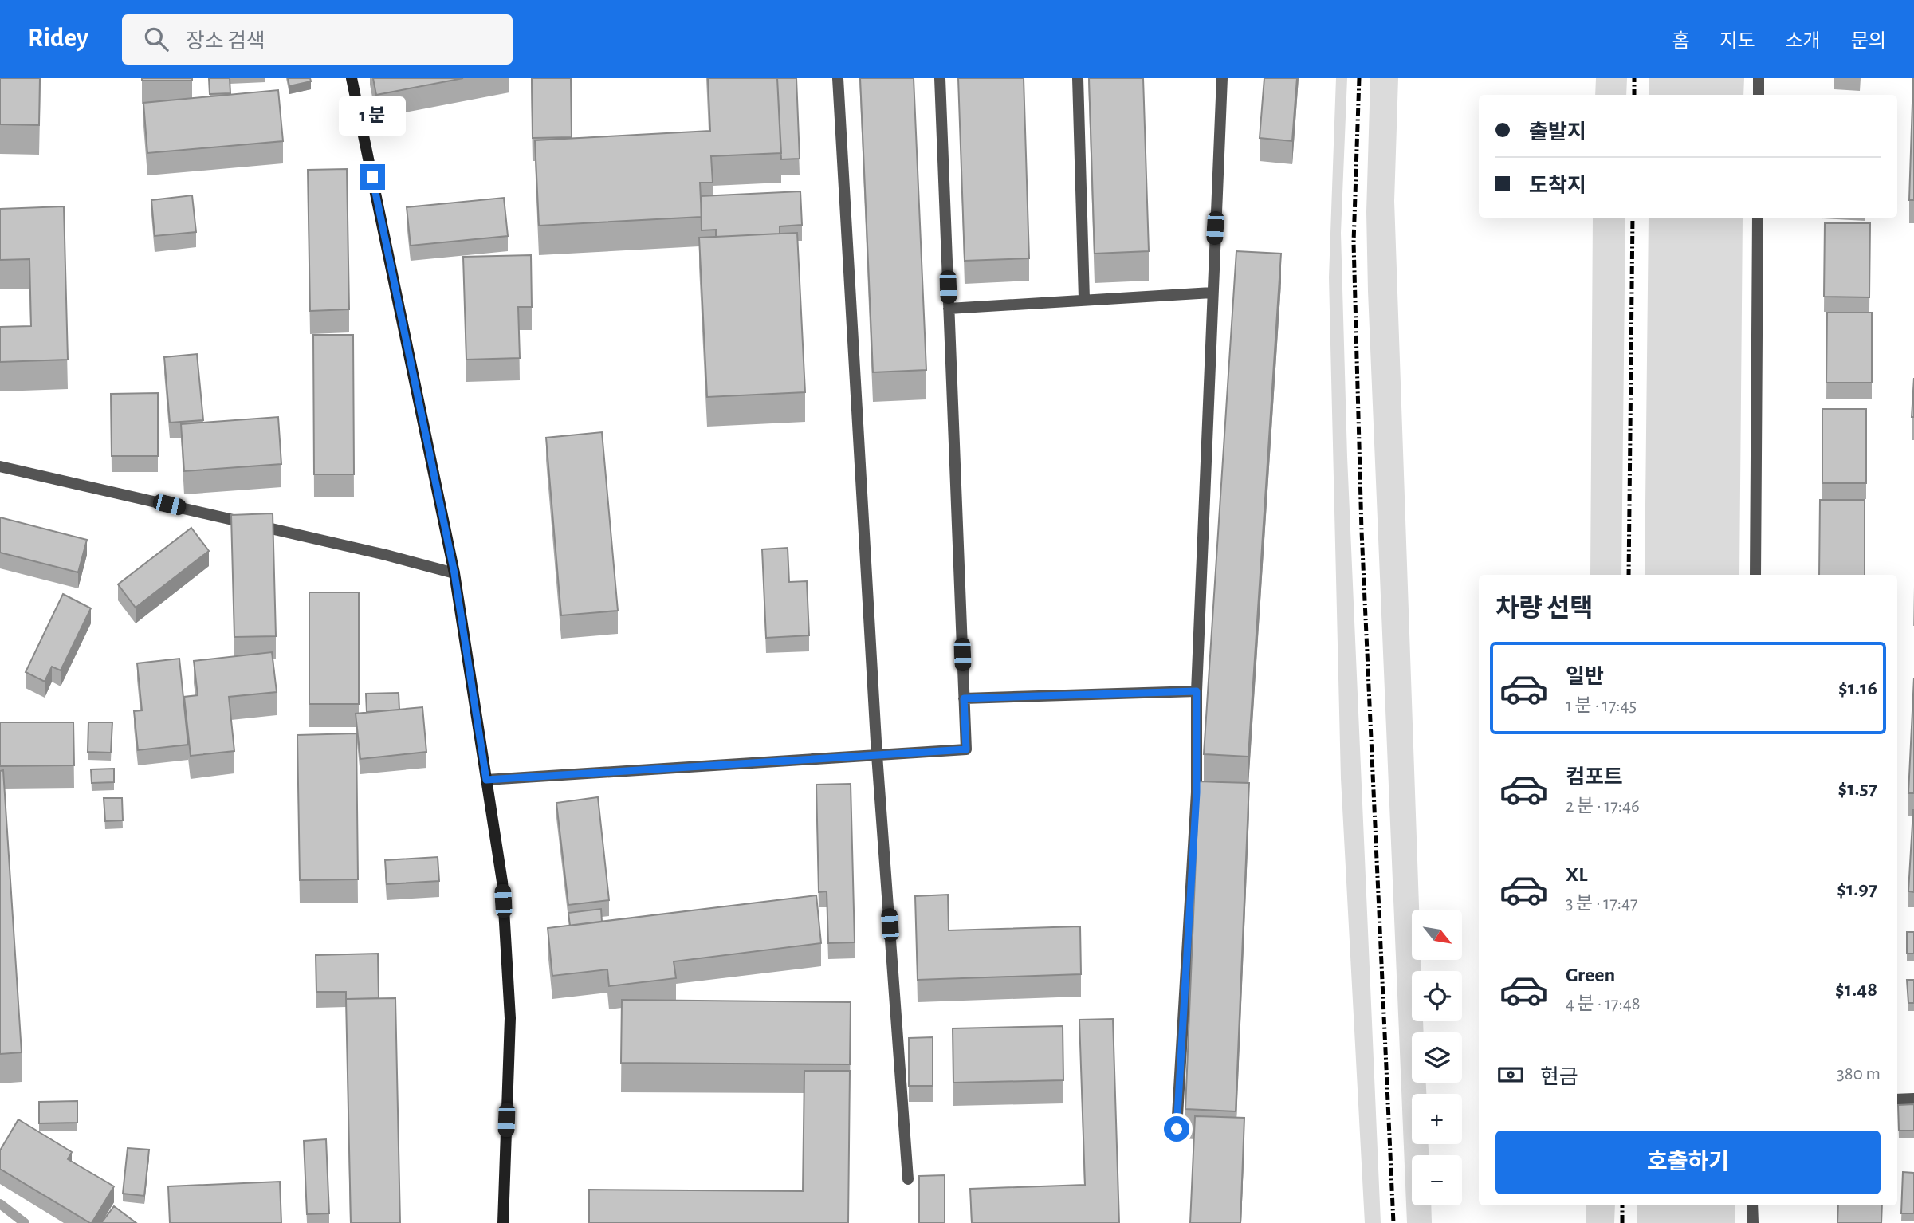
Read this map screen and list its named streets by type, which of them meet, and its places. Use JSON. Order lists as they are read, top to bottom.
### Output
{
  "north": "bottom right",
  "page": {
    "header": "Ridey",
    "search": "장소 검색",
    "nav": [
      "홈",
      "지도",
      "소개",
      "문의"
    ],
    "banner": ["출발지", "도착지"],
    "bubble": "1 분",
    "heading": "차량 선택",
    "list": [
      {
        "name": "일반",
        "note": "1 분 · 17:45",
        "value": "$1.16"
      },
      {
        "name": "컴포트",
        "note": "2 분 · 17:46",
        "value": "$1.57"
      },
      {
        "name": "XL",
        "note": "3 분 · 17:47",
        "value": "$1.97"
      },
      {
        "name": "Green",
        "note": "4 분 · 17:48",
        "value": "$1.48"
      }
    ],
    "map_buttons": ["+", "−"],
    "pay": ["현금", "380 m"],
    "buttons": "호출하기"
  }
}
